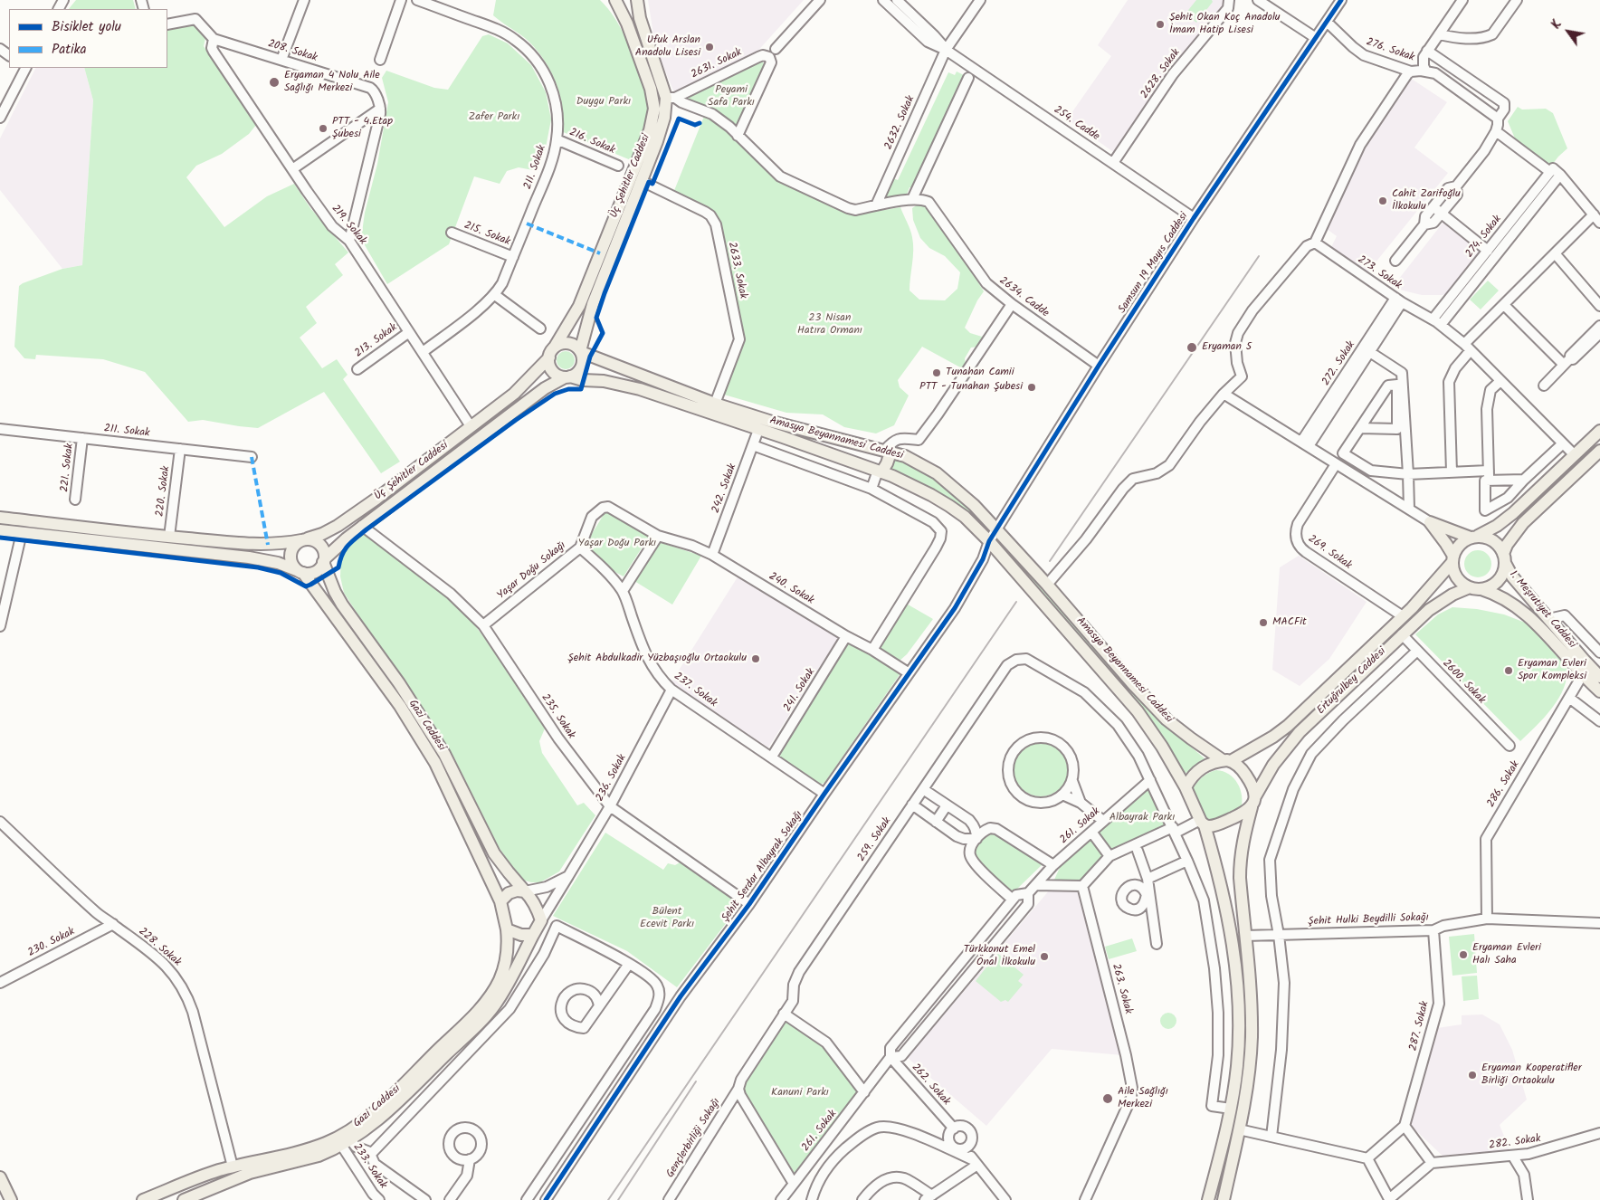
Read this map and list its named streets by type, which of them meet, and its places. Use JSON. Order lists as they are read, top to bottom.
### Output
{
  "streets": {
    "main road": [
      "Üç Şehitler Caddesi",
      "Amasya Beyannamesi Caddesi",
      "1. Meşrutiyet Caddesi",
      "Ertuğrulbey Caddesi",
      "Gazi Caddesi"
    ],
    "street": [
      "276. Sokak",
      "208. Sokak",
      "2631. Sokak",
      "2628. Sokak",
      "2632. Sokak",
      "254. Cadde",
      "216. Sokak",
      "211. Sokak",
      "219. Sokak",
      "215. Sokak",
      "274. Sokak",
      "Samsun 19 Mayıs Caddesi",
      "2633. Sokak",
      "273. Sokak",
      "2634. Cadde",
      "213. Sokak",
      "272. Sokak",
      "221. Sokak",
      "242. Sokak",
      "220. Sokak",
      "269. Sokak",
      "Yaşar Doğu Sokağı",
      "240. Sokak",
      "2600. Sokak",
      "237. Sokak",
      "241. Sokak",
      "235. Sokak",
      "236. Sokak",
      "286. Sokak",
      "261. Sokak",
      "259. Sokak",
      "Şehit Serdar Albayrak Sokağı",
      "Şehit Hulki Beydilli Sokağı",
      "230. Sokak",
      "228. Sokak",
      "263. Sokak",
      "287. Sokak",
      "262. Sokak",
      "Gençlerbirliği Sokağı",
      "282. Sokak",
      "233. Sokak"
    ]
  },
  "crossings": [
    ["276. Sokak", "Samsun 19 Mayıs Caddesi"],
    ["208. Sokak", "219. Sokak"],
    ["2631. Sokak", "Üç Şehitler Caddesi"],
    ["2628. Sokak", "254. Cadde"],
    ["2632. Sokak", "254. Cadde"],
    ["254. Cadde", "Samsun 19 Mayıs Caddesi"],
    ["216. Sokak", "211. Sokak"],
    ["211. Sokak", "219. Sokak"],
    ["211. Sokak", "215. Sokak"],
    ["211. Sokak", "221. Sokak"],
    ["211. Sokak", "220. Sokak"],
    ["Üç Şehitler Caddesi", "219. Sokak"],
    ["Üç Şehitler Caddesi", "2633. Sokak"],
    ["Üç Şehitler Caddesi", "Amasya Beyannamesi Caddesi"],
    ["Üç Şehitler Caddesi", "220. Sokak"],
    ["Üç Şehitler Caddesi", "235. Sokak"],
    ["Üç Şehitler Caddesi", "Gazi Caddesi"],
    ["219. Sokak", "213. Sokak"],
    ["274. Sokak", "273. Sokak"],
    ["Samsun 19 Mayıs Caddesi", "2634. Cadde"],
    ["Samsun 19 Mayıs Caddesi", "Amasya Beyannamesi Caddesi"],
    ["Samsun 19 Mayıs Caddesi", "Şehit Serdar Albayrak Sokağı"],
    ["2633. Sokak", "Amasya Beyannamesi Caddesi"],
    ["273. Sokak", "272. Sokak"],
    ["Amasya Beyannamesi Caddesi", "242. Sokak"],
    ["Amasya Beyannamesi Caddesi", "Ertuğrulbey Caddesi"],
    ["Amasya Beyannamesi Caddesi", "Şehit Serdar Albayrak Sokağı"],
    ["242. Sokak", "240. Sokak"],
    ["269. Sokak", "Ertuğrulbey Caddesi"],
    ["Yaşar Doğu Sokağı", "240. Sokak"],
    ["Yaşar Doğu Sokağı", "237. Sokak"],
    ["Yaşar Doğu Sokağı", "235. Sokak"],
    ["240. Sokak", "241. Sokak"],
    ["240. Sokak", "Şehit Serdar Albayrak Sokağı"],
    ["1. Meşrutiyet Caddesi", "Ertuğrulbey Caddesi"],
    ["1. Meşrutiyet Caddesi", "286. Sokak"],
    ["Ertuğrulbey Caddesi", "2600. Sokak"],
    ["237. Sokak", "241. Sokak"],
    ["237. Sokak", "236. Sokak"],
    ["237. Sokak", "Şehit Serdar Albayrak Sokağı"],
    ["235. Sokak", "236. Sokak"],
    ["235. Sokak", "Şehit Serdar Albayrak Sokağı"],
    ["Gazi Caddesi", "236. Sokak"],
    ["Gazi Caddesi", "228. Sokak"],
    ["Gazi Caddesi", "233. Sokak"],
    ["286. Sokak", "Şehit Hulki Beydilli Sokağı"],
    ["261. Sokak", "259. Sokak"],
    ["261. Sokak", "262. Sokak"],
    ["259. Sokak", "Gençlerbirliği Sokağı"],
    ["Şehit Hulki Beydilli Sokağı", "287. Sokak"],
    ["230. Sokak", "228. Sokak"]
  ],
  "parks": [
    "Peyami Safa Parkı",
    "Duygu Parkı",
    "Zafer Parkı",
    "23 Nisan Hatıra Ormanı",
    "Yaşar Doğu Parkı",
    "Albayrak Parkı",
    "Bülent Ecevit Parkı",
    "Kanuni Parkı"
  ],
  "places": [
    "Şehit Okan Koç Anadolu İmam Hatip Lisesi",
    "Ufuk Arslan Anadolu Lisesi",
    "Eryaman 4 Nolu Aile Sağlığı Merkezi",
    "PTT - 4.Etap Şubesi",
    "Cahit Zarifoğlu İlkokulu",
    "Eryaman 5",
    "Tunahan Camii",
    "PTT - Tunahan Şubesi",
    "MACFit",
    "Şehit Abdulkadir Yüzbaşıoğlu Ortaokulu",
    "Eryaman Evleri Spor Kompleksi",
    "Eryaman Evleri Halı Saha",
    "Türkkonut Emel Önal İlkokulu",
    "Eryaman Kooperatifler Birliği Ortaokulu",
    "Aile Sağlığı Merkezi"
  ],
  "legend": ["Bisiklet yolu", "Patika"],
  "north": "top left"
}
